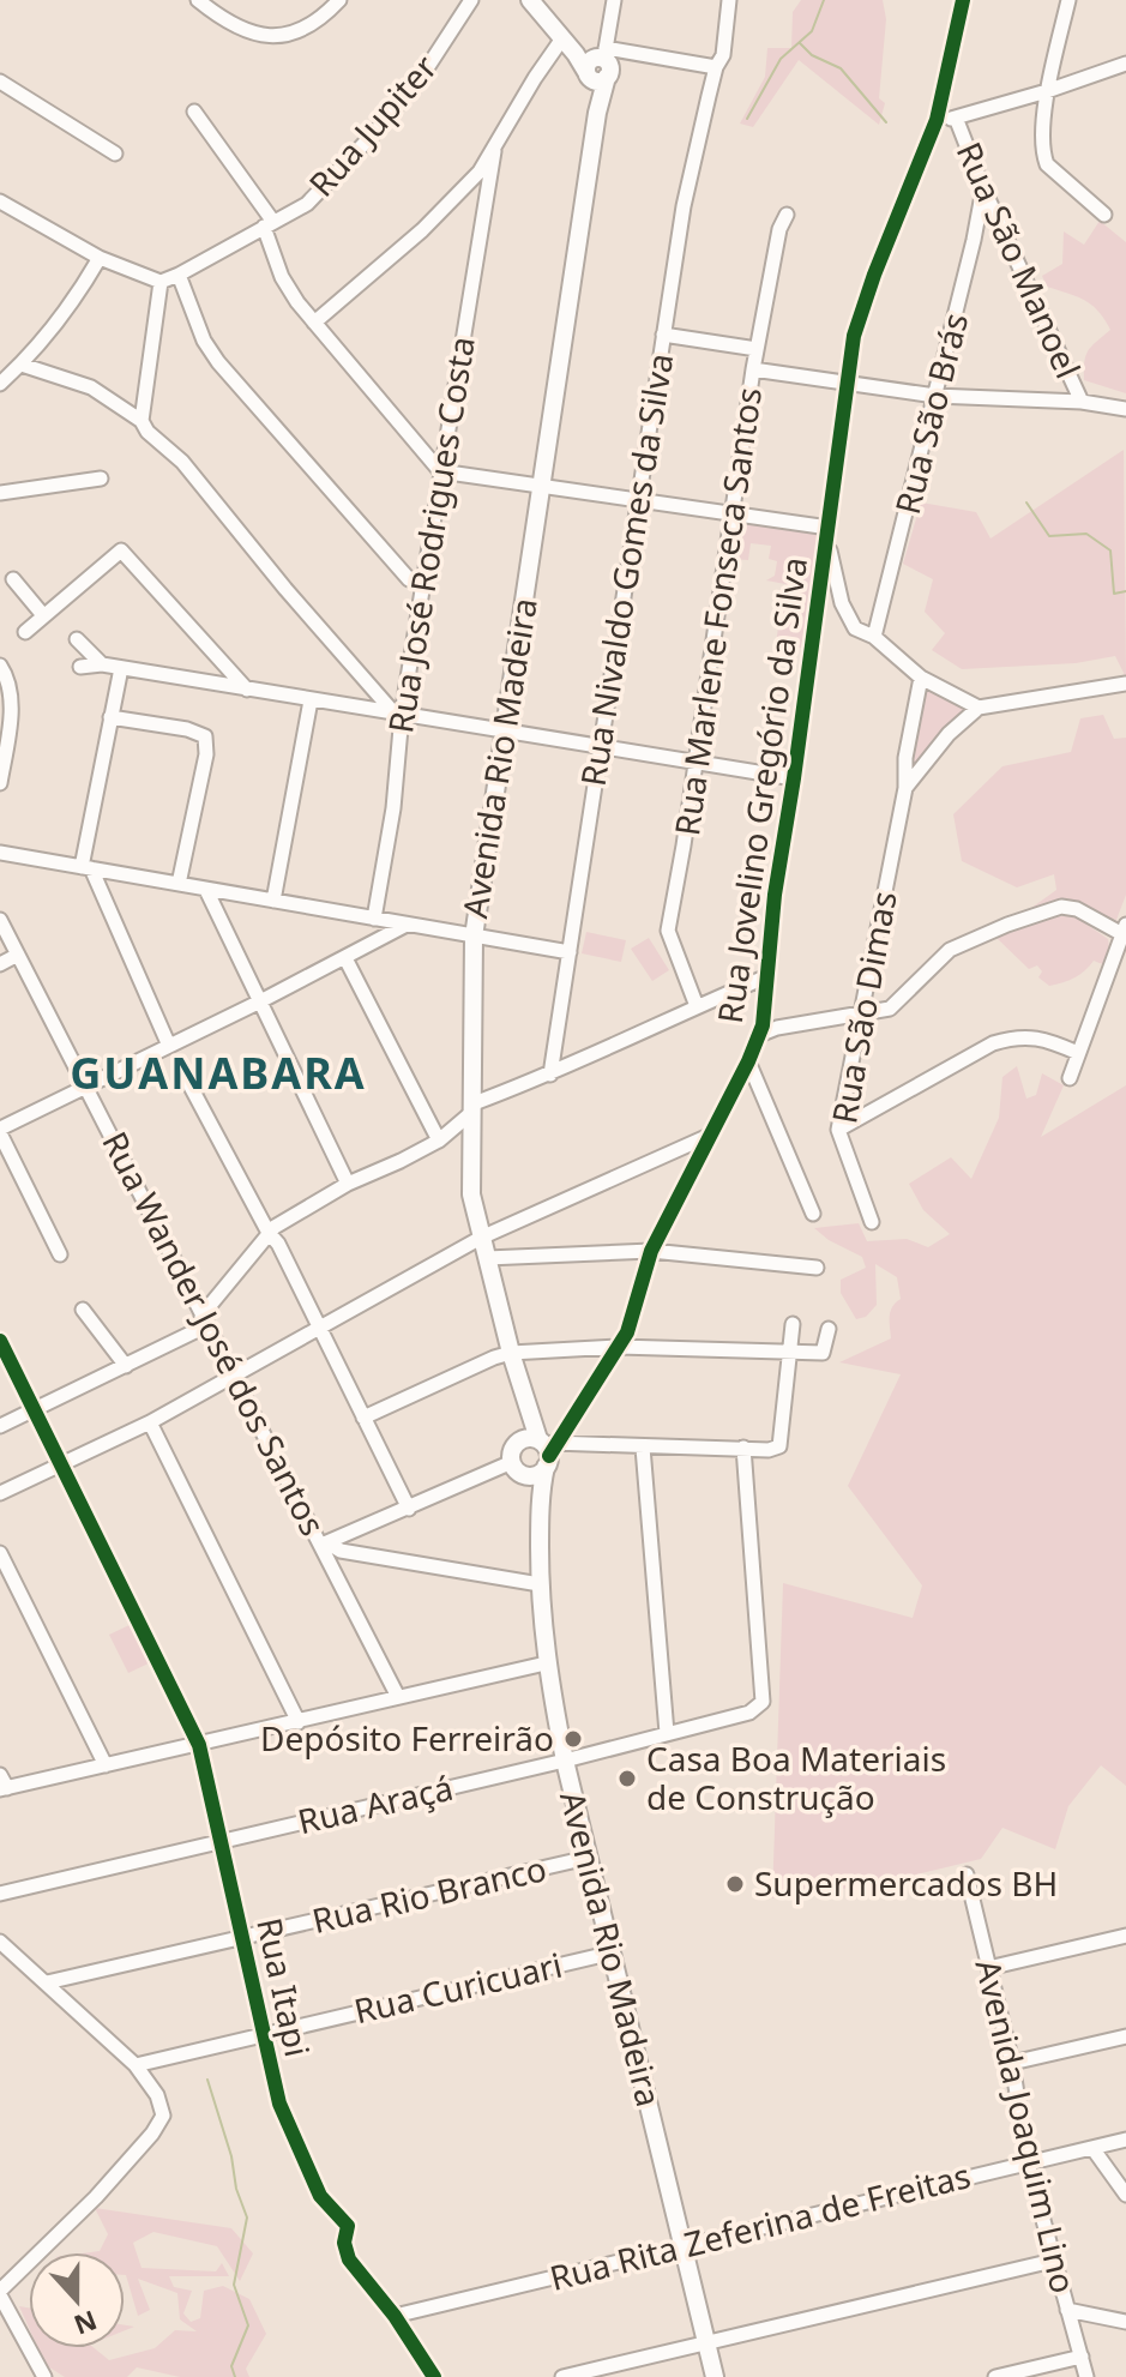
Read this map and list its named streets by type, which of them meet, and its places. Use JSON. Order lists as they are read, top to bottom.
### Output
{
  "streets": {
    "main road": ["Avenida Rio Madeira"],
    "street": [
      "Rua Jupiter",
      "Rua São Manoel",
      "Rua São Brás",
      "Rua José Rodrigues Costa",
      "Rua Nivaldo Gomes da Silva",
      "Rua Marlene Fonseca Santos",
      "Rua Jovelino Gregório da Silva",
      "Rua São Dimas",
      "Rua Wander José dos Santos",
      "Rua Araçá",
      "Rua Rio Branco",
      "Rua Itapi",
      "Rua Curicuari",
      "Avenida Joaquim Lino",
      "Rua Rita Zeferina de Freitas"
    ]
  },
  "crossings": [
    ["Rua São Manoel", "Rua São Brás"],
    ["Avenida Rio Madeira", "Rua Jovelino Gregório da Silva"],
    ["Avenida Rio Madeira", "Rua Araçá"],
    ["Avenida Rio Madeira", "Rua Rio Branco"],
    ["Avenida Rio Madeira", "Rua Curicuari"],
    ["Avenida Rio Madeira", "Rua Rita Zeferina de Freitas"],
    ["Rua Araçá", "Rua Itapi"],
    ["Rua Rio Branco", "Rua Itapi"],
    ["Rua Itapi", "Rua Curicuari"],
    ["Rua Itapi", "Rua Rita Zeferina de Freitas"],
    ["Avenida Joaquim Lino", "Rua Rita Zeferina de Freitas"]
  ],
  "districts": ["GUANABARA"],
  "places": ["Depósito Ferreirão", "Casa Boa Materiais de Construção", "Supermercados BH"],
  "north": "bottom"
}
